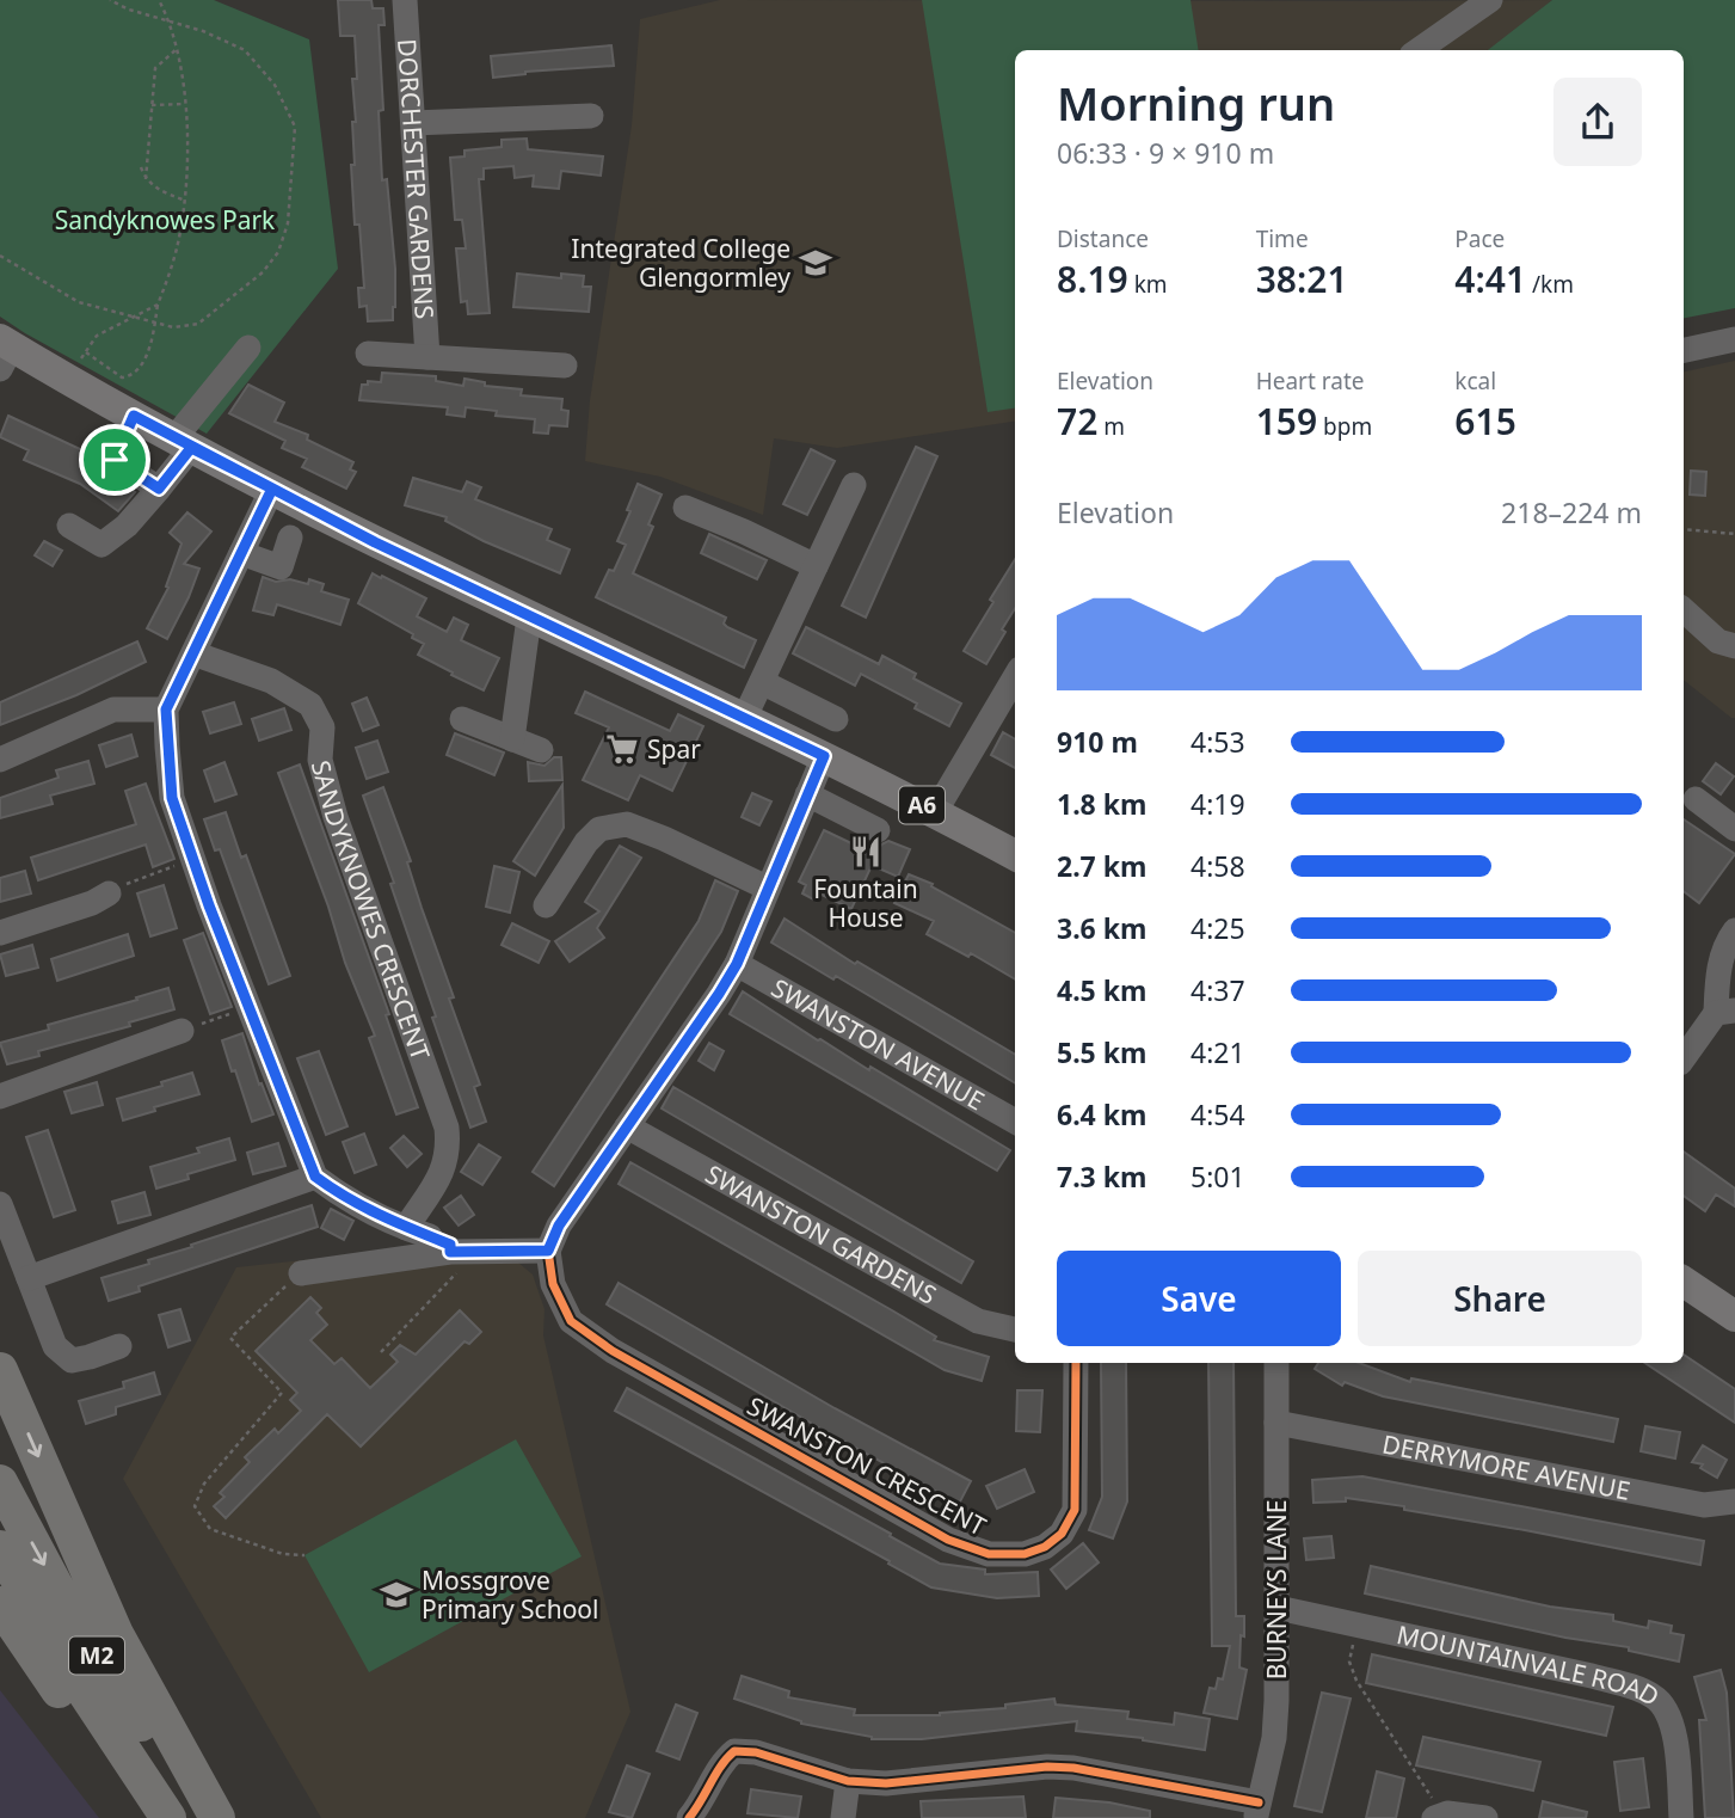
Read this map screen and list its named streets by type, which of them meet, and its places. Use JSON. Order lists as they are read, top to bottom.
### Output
{
  "streets": {
    "highway": ["M2"],
    "main road": ["A6"],
    "street": [
      "DORCHESTER GARDENS",
      "SANDYKNOWES CRESCENT",
      "SWANSTON AVENUE",
      "SWANSTON GARDENS",
      "SWANSTON CRESCENT",
      "DERRYMORE AVENUE",
      "BURNEYS LANE",
      "MOUNTAINVALE ROAD"
    ]
  },
  "crossings": [
    ["DERRYMORE AVENUE", "BURNEYS LANE"],
    ["BURNEYS LANE", "MOUNTAINVALE ROAD"]
  ],
  "parks": ["Sandyknowes Park"],
  "places": {
    "school or university": ["Integrated College Glengormley", "Mossgrove Primary School"],
    "supermarket": ["Spar"],
    "restaurant": ["Fountain House"]
  },
  "page": {
    "heading": ["Morning run", "06:33 · 9 × 910 m"],
    "stats": [
      ["Distance", "8.19 km"],
      ["Time", "38:21"],
      ["Pace", "4:41 /km"],
      ["Elevation", "72 m"],
      ["Heart rate", "159 bpm"],
      ["kcal", "615"]
    ],
    "chart": ["Elevation", "218–224 m"],
    "list": [
      {
        "name": "910 m",
        "note": "4:53"
      },
      {
        "name": "1.8 km",
        "note": "4:19"
      },
      {
        "name": "2.7 km",
        "note": "4:58"
      },
      {
        "name": "3.6 km",
        "note": "4:25"
      },
      {
        "name": "4.5 km",
        "note": "4:37"
      },
      {
        "name": "5.5 km",
        "note": "4:21"
      },
      {
        "name": "6.4 km",
        "note": "4:54"
      },
      {
        "name": "7.3 km",
        "note": "5:01"
      }
    ],
    "buttons": ["Save", "Share"]
  }
}
